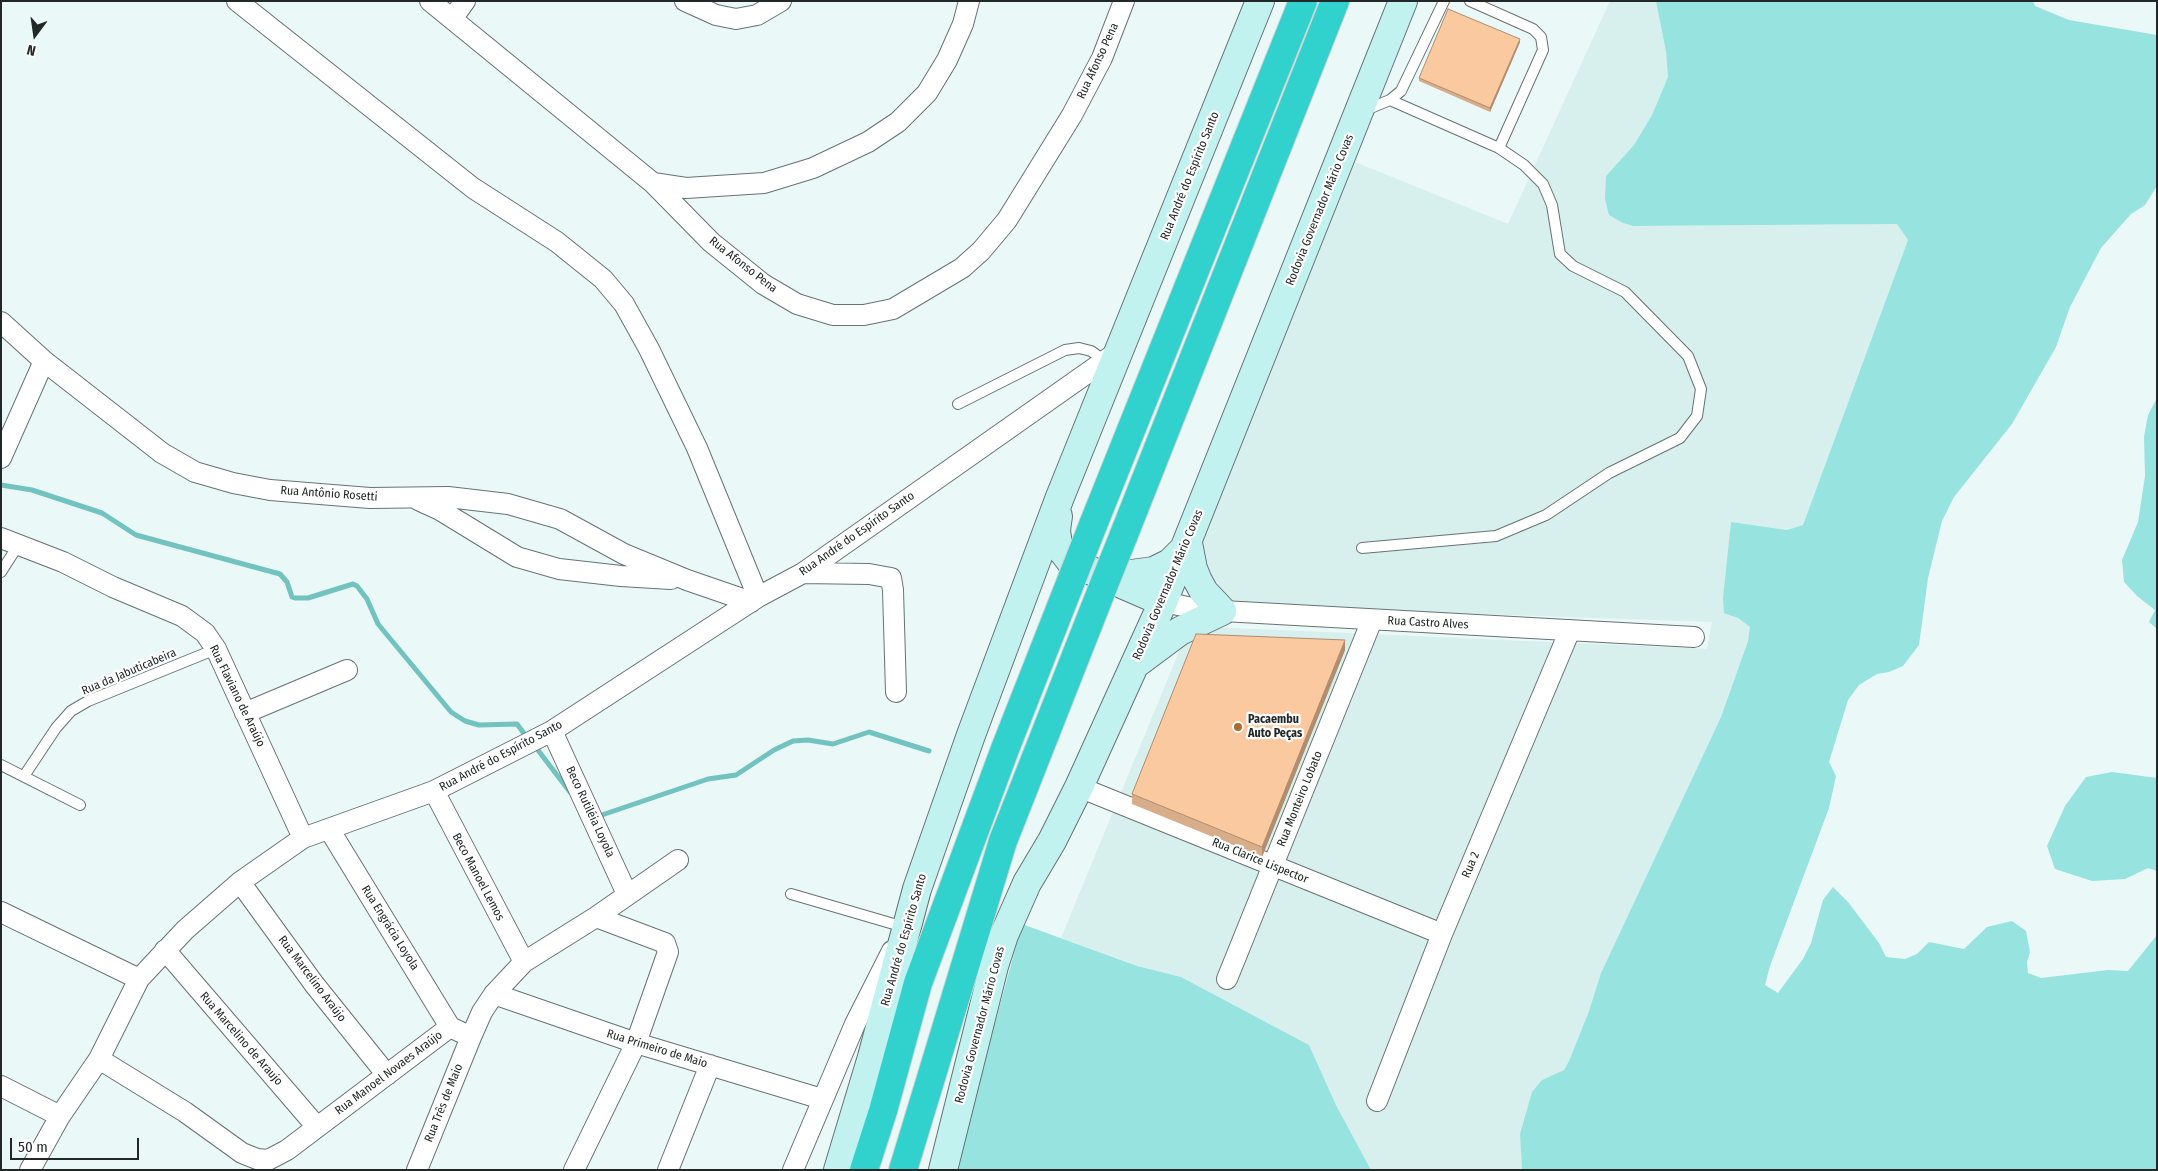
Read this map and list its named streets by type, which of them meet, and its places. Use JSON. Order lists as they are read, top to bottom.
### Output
{
  "streets": {
    "street": [
      "Rua Afonso Pena",
      "Rua André do Espírito Santo",
      "Rodovia Governador Mário Covas",
      "Rua Antônio Rosetti",
      "Rua Castro Alves",
      "Rua Flaviano de Araújo",
      "Rua Monteiro Lobato",
      "Beco Rutiléia Loyola",
      "Rua Clarice Lispector",
      "Rua 2",
      "Beco Manoel Lemos",
      "Rua Engrácia Loyola",
      "Rua Marcelino Araújo",
      "Rua Marcelino de Araujo",
      "Rua Primeiro de Maio",
      "Rua Manoel Novaes Araújo",
      "Rua Três de Maio"
    ],
    "lane": ["Rua da Jabuticabeira"]
  },
  "crossings": [
    ["Rua André do Espírito Santo", "Rua Antônio Rosetti"],
    ["Rua André do Espírito Santo", "Rua Flaviano de Araújo"],
    ["Rua André do Espírito Santo", "Beco Rutiléia Loyola"],
    ["Rua André do Espírito Santo", "Beco Manoel Lemos"],
    ["Rua André do Espírito Santo", "Rua Engrácia Loyola"],
    ["Rua André do Espírito Santo", "Rua Marcelino Araújo"],
    ["Rua André do Espírito Santo", "Rua Marcelino de Araujo"],
    ["Rua André do Espírito Santo", "Rua Manoel Novaes Araújo"],
    ["Rodovia Governador Mário Covas", "Rua Castro Alves"],
    ["Rodovia Governador Mário Covas", "Rua Clarice Lispector"],
    ["Rua Castro Alves", "Rua Monteiro Lobato"],
    ["Rua Castro Alves", "Rua 2"],
    ["Rua da Jabuticabeira", "Rua Flaviano de Araújo"],
    ["Rua Monteiro Lobato", "Rua Clarice Lispector"],
    ["Rua Clarice Lispector", "Rua 2"],
    ["Rua Engrácia Loyola", "Rua Manoel Novaes Araújo"],
    ["Rua Marcelino Araújo", "Rua Manoel Novaes Araújo"],
    ["Rua Marcelino de Araujo", "Rua Manoel Novaes Araújo"],
    ["Rua Manoel Novaes Araújo", "Rua Três de Maio"]
  ],
  "places": ["Pacaembu Auto Peças"],
  "scale_bar": "50 m",
  "north": "bottom"
}
